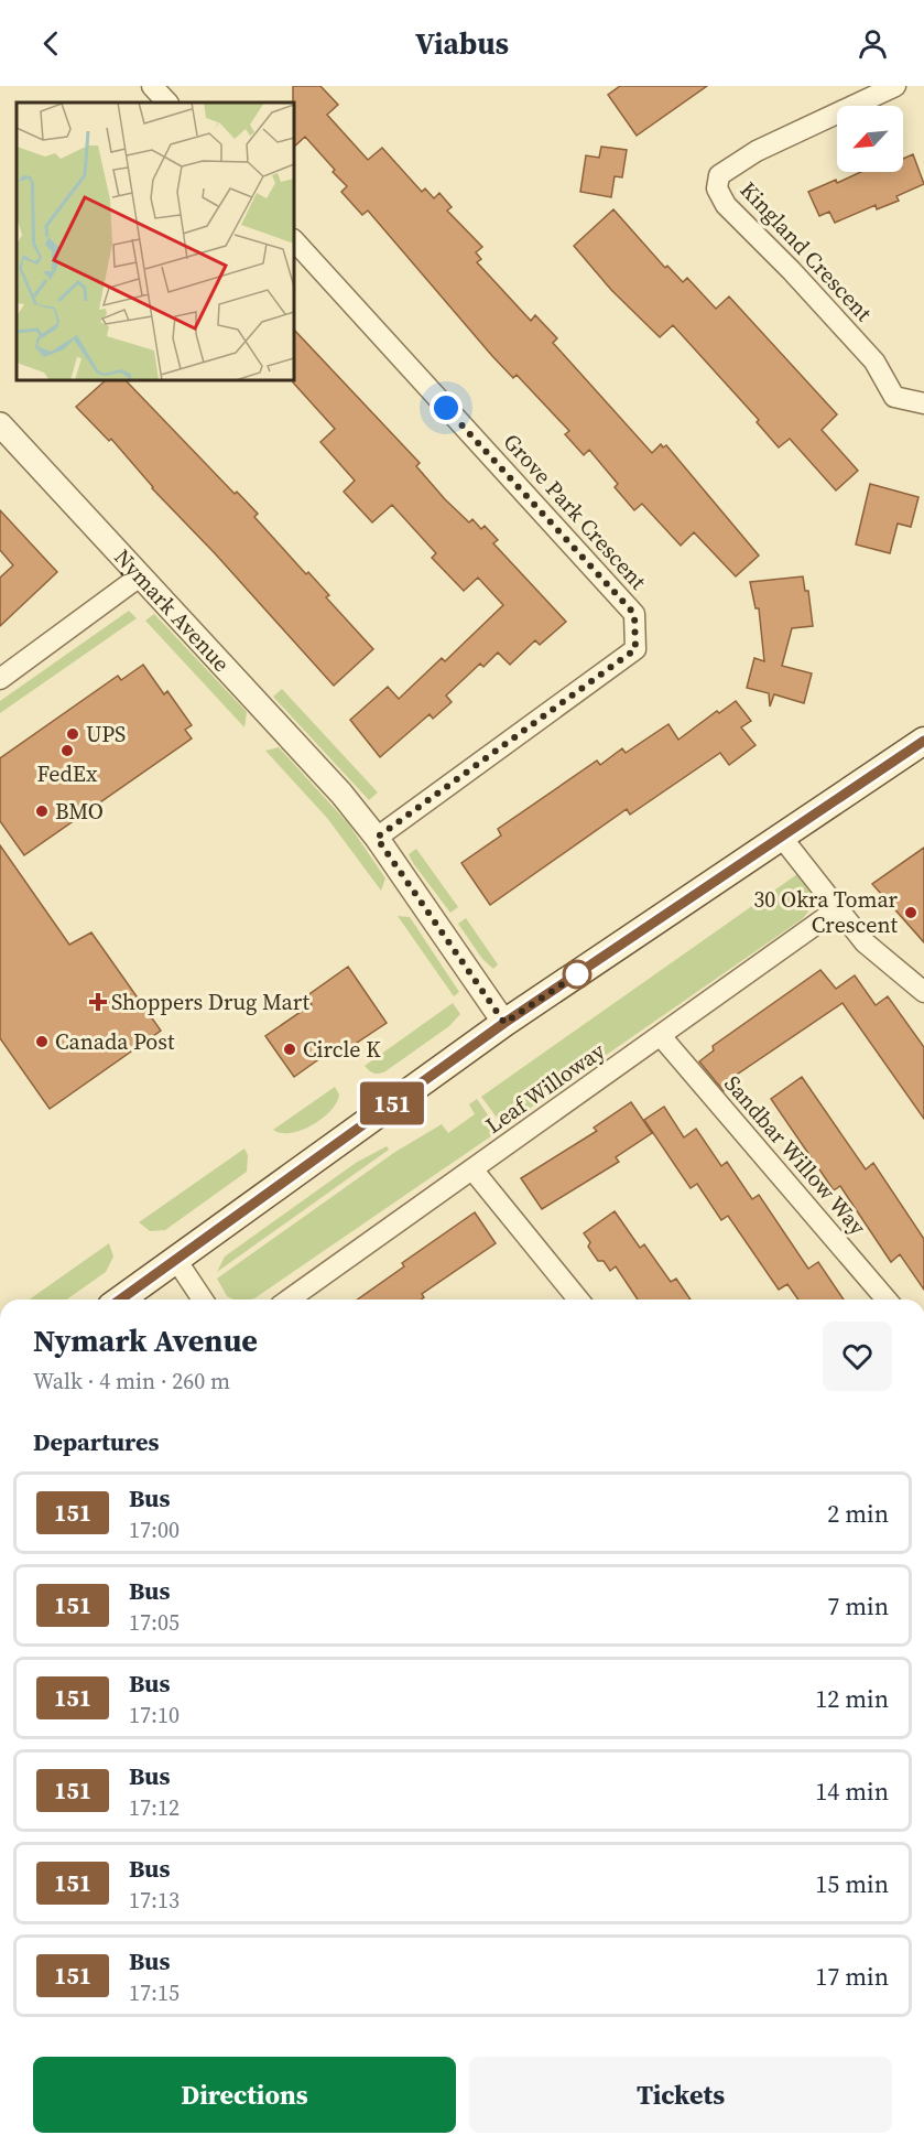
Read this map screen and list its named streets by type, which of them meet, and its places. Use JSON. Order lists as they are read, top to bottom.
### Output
{
  "streets": {
    "street": [
      "Kingland Crescent",
      "Grove Park Crescent",
      "Nymark Avenue",
      "Leaf Willoway",
      "Sandbar Willow Way"
    ]
  },
  "crossings": [
    ["Grove Park Crescent", "Nymark Avenue"],
    ["Leaf Willoway", "Sandbar Willow Way"]
  ],
  "places": {
    "other": [
      "UPS",
      "FedEx",
      "BMO",
      "30 Okra Tomar Crescent",
      "Canada Post",
      "Circle K"
    ],
    "health": ["Shoppers Drug Mart"]
  },
  "lines": ["bus line 151"],
  "north": "bottom left",
  "page": {
    "header": "Viabus",
    "on_map": "151",
    "heading": [
      ["Nymark Avenue", "Walk · 4 min · 260 m"],
      "Departures"
    ],
    "list": [
      {
        "mark": "151",
        "name": "Bus",
        "note": "17:00",
        "value": "2 min"
      },
      {
        "mark": "151",
        "name": "Bus",
        "note": "17:05",
        "value": "7 min"
      },
      {
        "mark": "151",
        "name": "Bus",
        "note": "17:10",
        "value": "12 min"
      },
      {
        "mark": "151",
        "name": "Bus",
        "note": "17:12",
        "value": "14 min"
      },
      {
        "mark": "151",
        "name": "Bus",
        "note": "17:13",
        "value": "15 min"
      },
      {
        "mark": "151",
        "name": "Bus",
        "note": "17:15",
        "value": "17 min"
      }
    ],
    "buttons": ["Directions", "Tickets"]
  }
}
